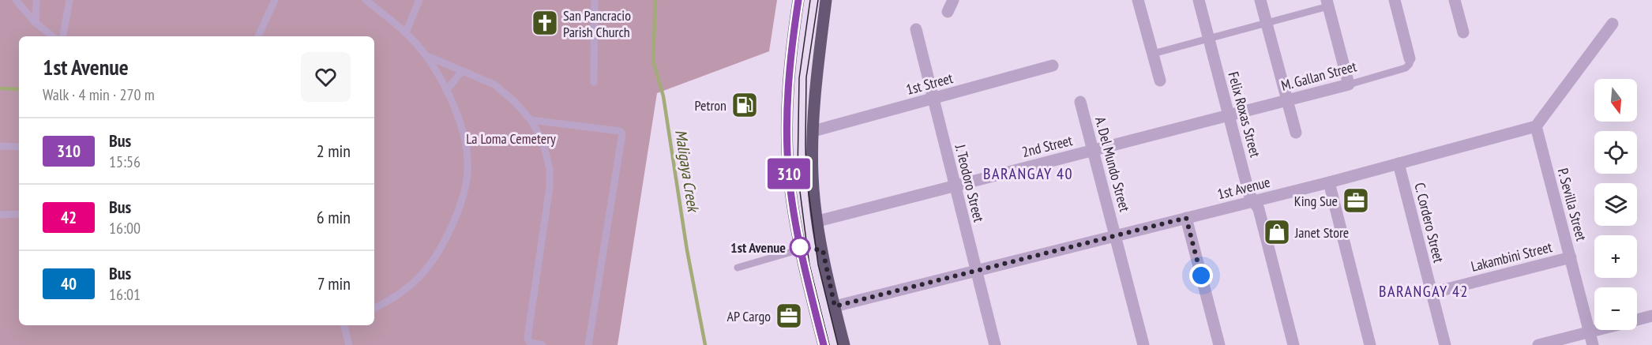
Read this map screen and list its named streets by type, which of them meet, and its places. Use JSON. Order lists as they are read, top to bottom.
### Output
{
  "streets": {
    "street": [
      "M. Gallan Street",
      "1st Street",
      "Felix Roxas Street",
      "2nd Street",
      "A. Del Mundo Street",
      "J. Teodoro Street",
      "1st Avenue",
      "P. Sevilla Street",
      "C. Cordero Street",
      "Lakambini Street"
    ]
  },
  "crossings": [
    ["M. Gallan Street", "Felix Roxas Street"],
    ["M. Gallan Street", "2nd Street"],
    ["1st Street", "J. Teodoro Street"],
    ["Felix Roxas Street", "2nd Street"],
    ["Felix Roxas Street", "1st Avenue"],
    ["2nd Street", "A. Del Mundo Street"],
    ["2nd Street", "J. Teodoro Street"],
    ["A. Del Mundo Street", "1st Avenue"],
    ["J. Teodoro Street", "1st Avenue"],
    ["1st Avenue", "P. Sevilla Street"],
    ["1st Avenue", "C. Cordero Street"],
    ["P. Sevilla Street", "Lakambini Street"],
    ["C. Cordero Street", "Lakambini Street"]
  ],
  "districts": ["BARANGAY 40", "BARANGAY 42"],
  "water": ["Maligaya Creek"],
  "parks": ["La Loma Cemetery"],
  "places": {
    "church": ["San Pancracio Parish Church"],
    "fuel station": ["Petron"],
    "office": ["King Sue", "AP Cargo"],
    "shop": ["Janet Store"],
    "other": ["1st Avenue"]
  },
  "lines": ["bus line 310"],
  "north": "bottom",
  "page": {
    "on_map": "310",
    "heading": ["1st Avenue", "Walk · 4 min · 270 m"],
    "map_buttons": ["+", "−"],
    "list": [
      {
        "mark": "310",
        "name": "Bus",
        "note": "15:56",
        "value": "2 min"
      },
      {
        "mark": "42",
        "name": "Bus",
        "note": "16:00",
        "value": "6 min"
      },
      {
        "mark": "40",
        "name": "Bus",
        "note": "16:01",
        "value": "7 min"
      }
    ]
  }
}
